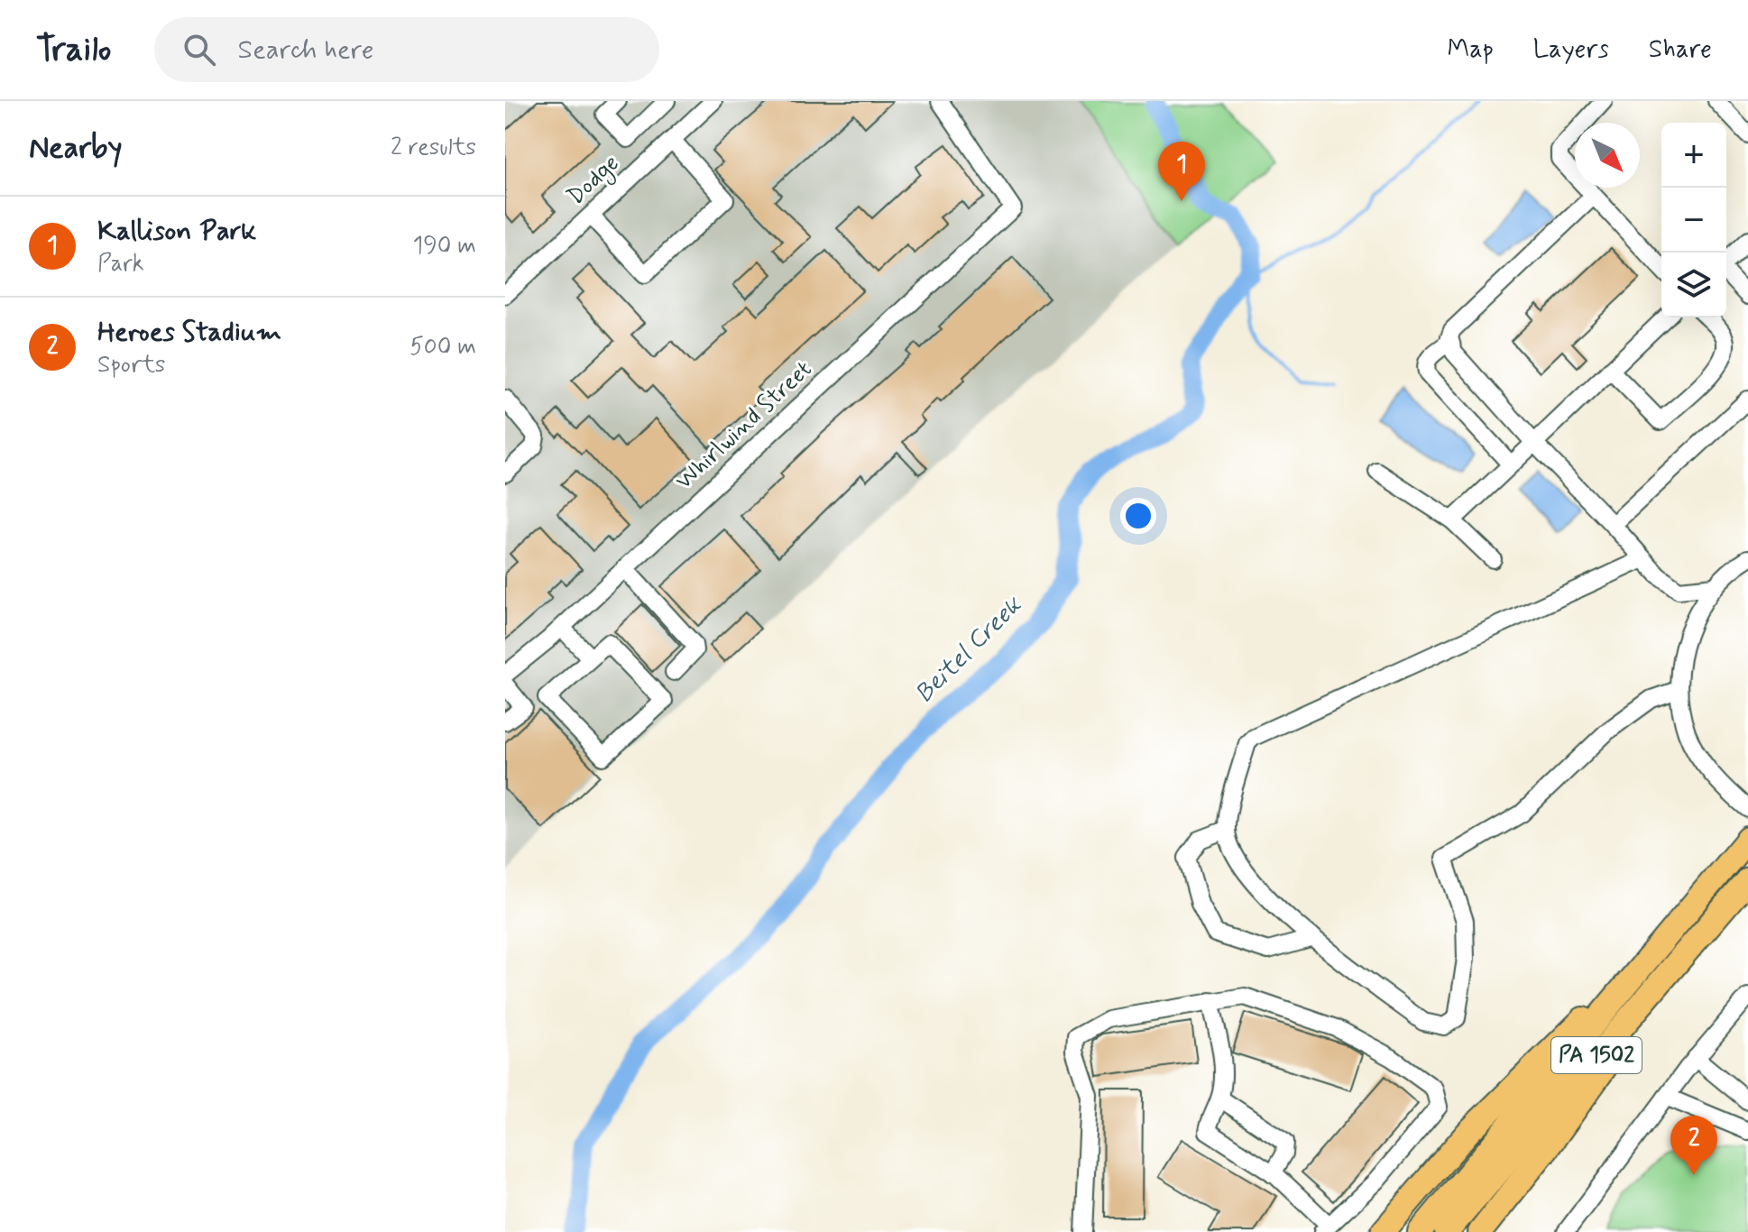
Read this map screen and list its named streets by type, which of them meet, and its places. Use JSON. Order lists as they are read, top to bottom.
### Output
{
  "streets": {
    "highway": ["PA 1502"],
    "street": ["Dodge", "Whirlwind Street"]
  },
  "water": ["Beitel Creek"],
  "north": "bottom right",
  "page": {
    "header": "Trailo",
    "search": "Search here",
    "nav": ["Map", "Layers", "Share"],
    "heading": ["Nearby", "2 results"],
    "map_buttons": ["+", "−"],
    "pins": ["1", "2"],
    "list": [
      {
        "mark": "1",
        "name": "Kallison Park",
        "note": "Park",
        "value": "190 m"
      },
      {
        "mark": "2",
        "name": "Heroes Stadium",
        "note": "Sports",
        "value": "500 m"
      }
    ]
  }
}
